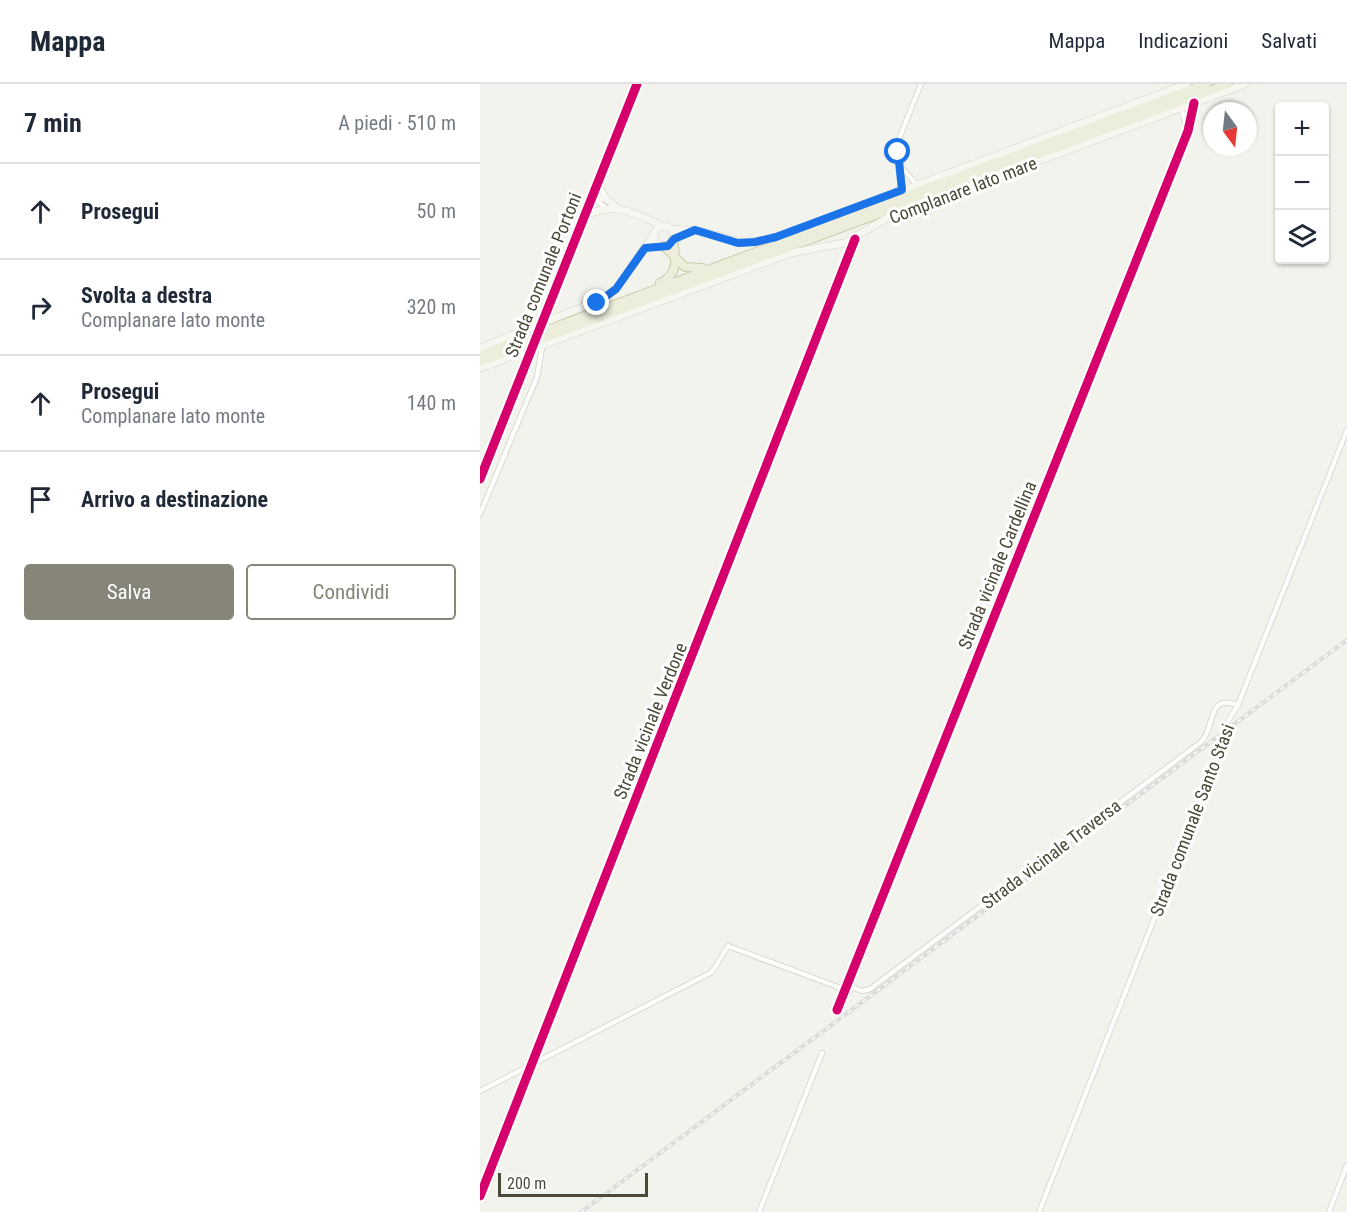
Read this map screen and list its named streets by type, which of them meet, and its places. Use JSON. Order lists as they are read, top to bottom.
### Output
{
  "streets": {
    "street": [
      "Complanare lato mare",
      "Strada comunale Portoni",
      "Strada vicinale Cardellina",
      "Strada vicinale Verdone",
      "Strada comunale Santo Stasi",
      "Strada vicinale Traversa"
    ]
  },
  "crossings": [
    ["Complanare lato mare", "Strada vicinale Cardellina"],
    ["Complanare lato mare", "Strada vicinale Verdone"],
    ["Strada vicinale Cardellina", "Strada vicinale Traversa"],
    ["Strada vicinale Verdone", "Strada vicinale Traversa"],
    ["Strada comunale Santo Stasi", "Strada vicinale Traversa"]
  ],
  "scale_bar": "200 m",
  "north": "bottom",
  "page": {
    "header": "Mappa",
    "nav": ["Mappa", "Indicazioni", "Salvati"],
    "heading": ["7 min", "A piedi · 510 m"],
    "map_buttons": ["+", "−"],
    "list": [
      ["Prosegui", "50 m"],
      ["Svolta a destra", "Complanare lato monte", "320 m"],
      ["Prosegui", "Complanare lato monte", "140 m"],
      "Arrivo a destinazione"
    ],
    "buttons": ["Salva", "Condividi"],
    "scale": "200 m"
  }
}
